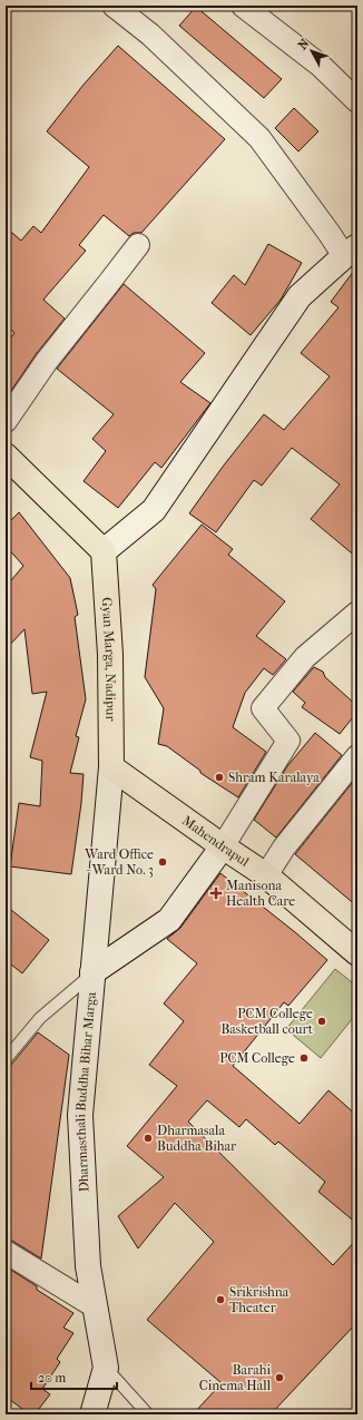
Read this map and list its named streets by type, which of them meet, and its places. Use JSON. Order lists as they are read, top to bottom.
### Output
{
  "streets": {
    "main road": ["Gyan Marga, Nadipur", "Mahendrapul", "Dharmasthali Buddha Bihar Marga"]
  },
  "crossings": [
    ["Gyan Marga, Nadipur", "Mahendrapul"],
    ["Gyan Marga, Nadipur", "Dharmasthali Buddha Bihar Marga"],
    ["Mahendrapul", "Dharmasthali Buddha Bihar Marga"]
  ],
  "places": {
    "other": [
      "Shram Karalaya",
      "Ward Office - Ward No. 3",
      "PCM College Basketball court",
      "PCM College",
      "Dharmasala Buddha Bihar",
      "Srikrishna Theater",
      "Barahi Cinema Hall"
    ],
    "health": ["Manisona Health Care"]
  },
  "scale_bar": "20 m",
  "north": "top left"
}
